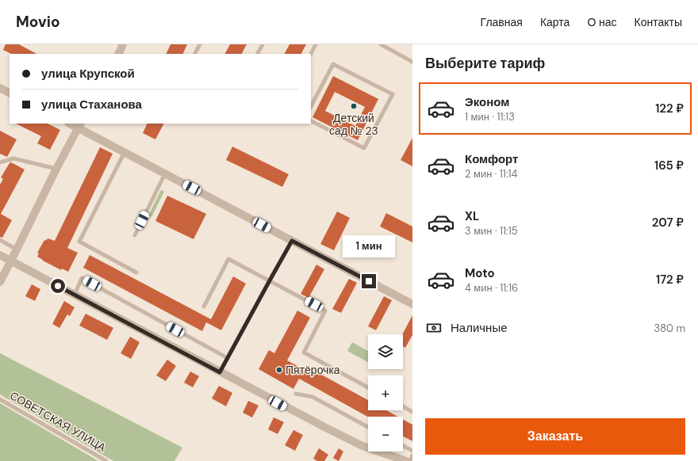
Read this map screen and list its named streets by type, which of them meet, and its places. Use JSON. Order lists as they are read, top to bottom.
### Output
{
  "streets": {
    "lane": ["СОВЕТСКАЯ УЛИЦА"]
  },
  "places": ["Детский сад № 23", "Пятёрочка"],
  "page": {
    "header": "Movio",
    "nav": [
      "Главная",
      "Карта",
      "О нас",
      "Контакты"
    ],
    "heading": "Выберите тариф",
    "banner": ["улица Крупской", "улица Стаханова"],
    "list": [
      {
        "name": "Эконом",
        "note": "1 мин · 11:13",
        "value": "122 ₽"
      },
      {
        "name": "Комфорт",
        "note": "2 мин · 11:14",
        "value": "165 ₽"
      },
      {
        "name": "XL",
        "note": "3 мин · 11:15",
        "value": "207 ₽"
      },
      {
        "name": "Moto",
        "note": "4 мин · 11:16",
        "value": "172 ₽"
      }
    ],
    "bubble": "1 мин",
    "pay": ["Наличные", "380 m"],
    "map_buttons": ["+", "−"],
    "buttons": "Заказать"
  }
}
